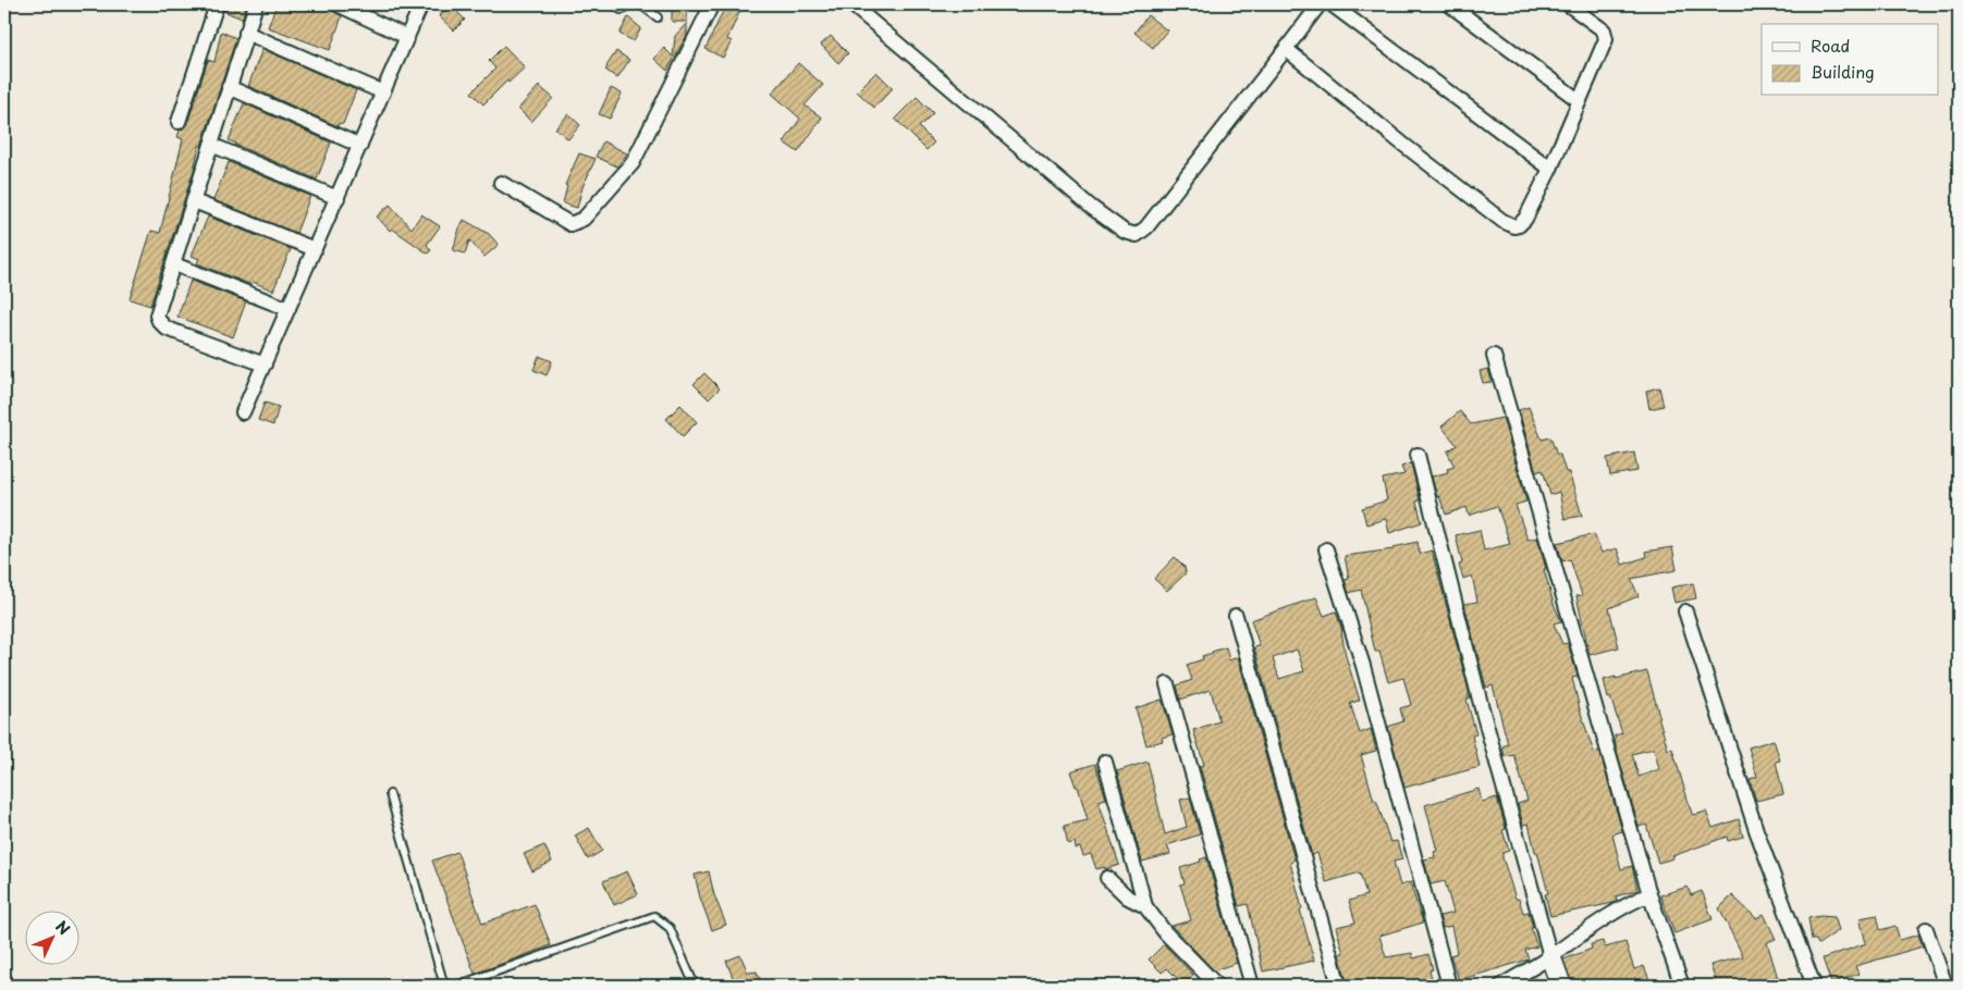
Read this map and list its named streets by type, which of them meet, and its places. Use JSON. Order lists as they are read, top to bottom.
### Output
{
  "legend": ["Road", "Building"],
  "north": "top right"
}
